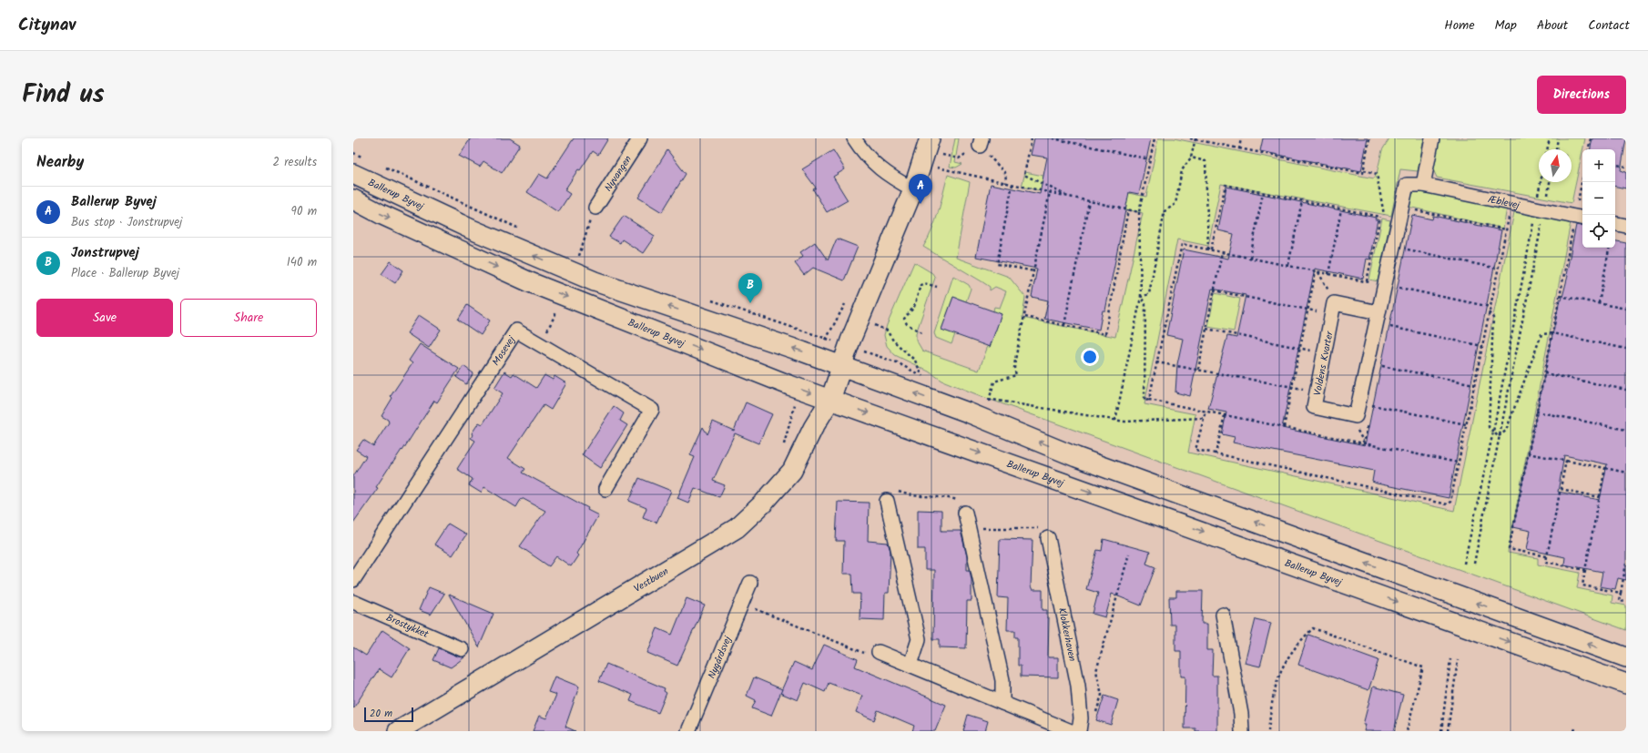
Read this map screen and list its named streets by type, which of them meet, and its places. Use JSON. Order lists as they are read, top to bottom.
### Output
{
  "streets": {
    "main road": ["Ballerup Byvej", "Vestbuen"],
    "street": [
      "Nyvangen",
      "Æblevej",
      "Mosevej",
      "Voldens Kvarter",
      "Brostykket",
      "Klokkerhaven",
      "Nygårdsvej"
    ]
  },
  "crossings": [
    ["Ballerup Byvej", "Vestbuen"],
    ["Æblevej", "Voldens Kvarter"]
  ],
  "scale_bar": "20 m",
  "north": "top",
  "page": {
    "header": "Citynav",
    "nav": [
      "Home",
      "Map",
      "About",
      "Contact"
    ],
    "title": "Find us",
    "buttons": [
      "Directions",
      ["Save", "Share"]
    ],
    "heading": ["Nearby", "2 results"],
    "map_buttons": ["+", "−"],
    "pins": ["A", "B"],
    "list": [
      {
        "mark": "A",
        "name": "Ballerup Byvej",
        "note": "Bus stop · Jonstrupvej",
        "value": "90 m"
      },
      {
        "mark": "B",
        "name": "Jonstrupvej",
        "note": "Place · Ballerup Byvej",
        "value": "140 m"
      }
    ],
    "scale": "20 m"
  }
}
